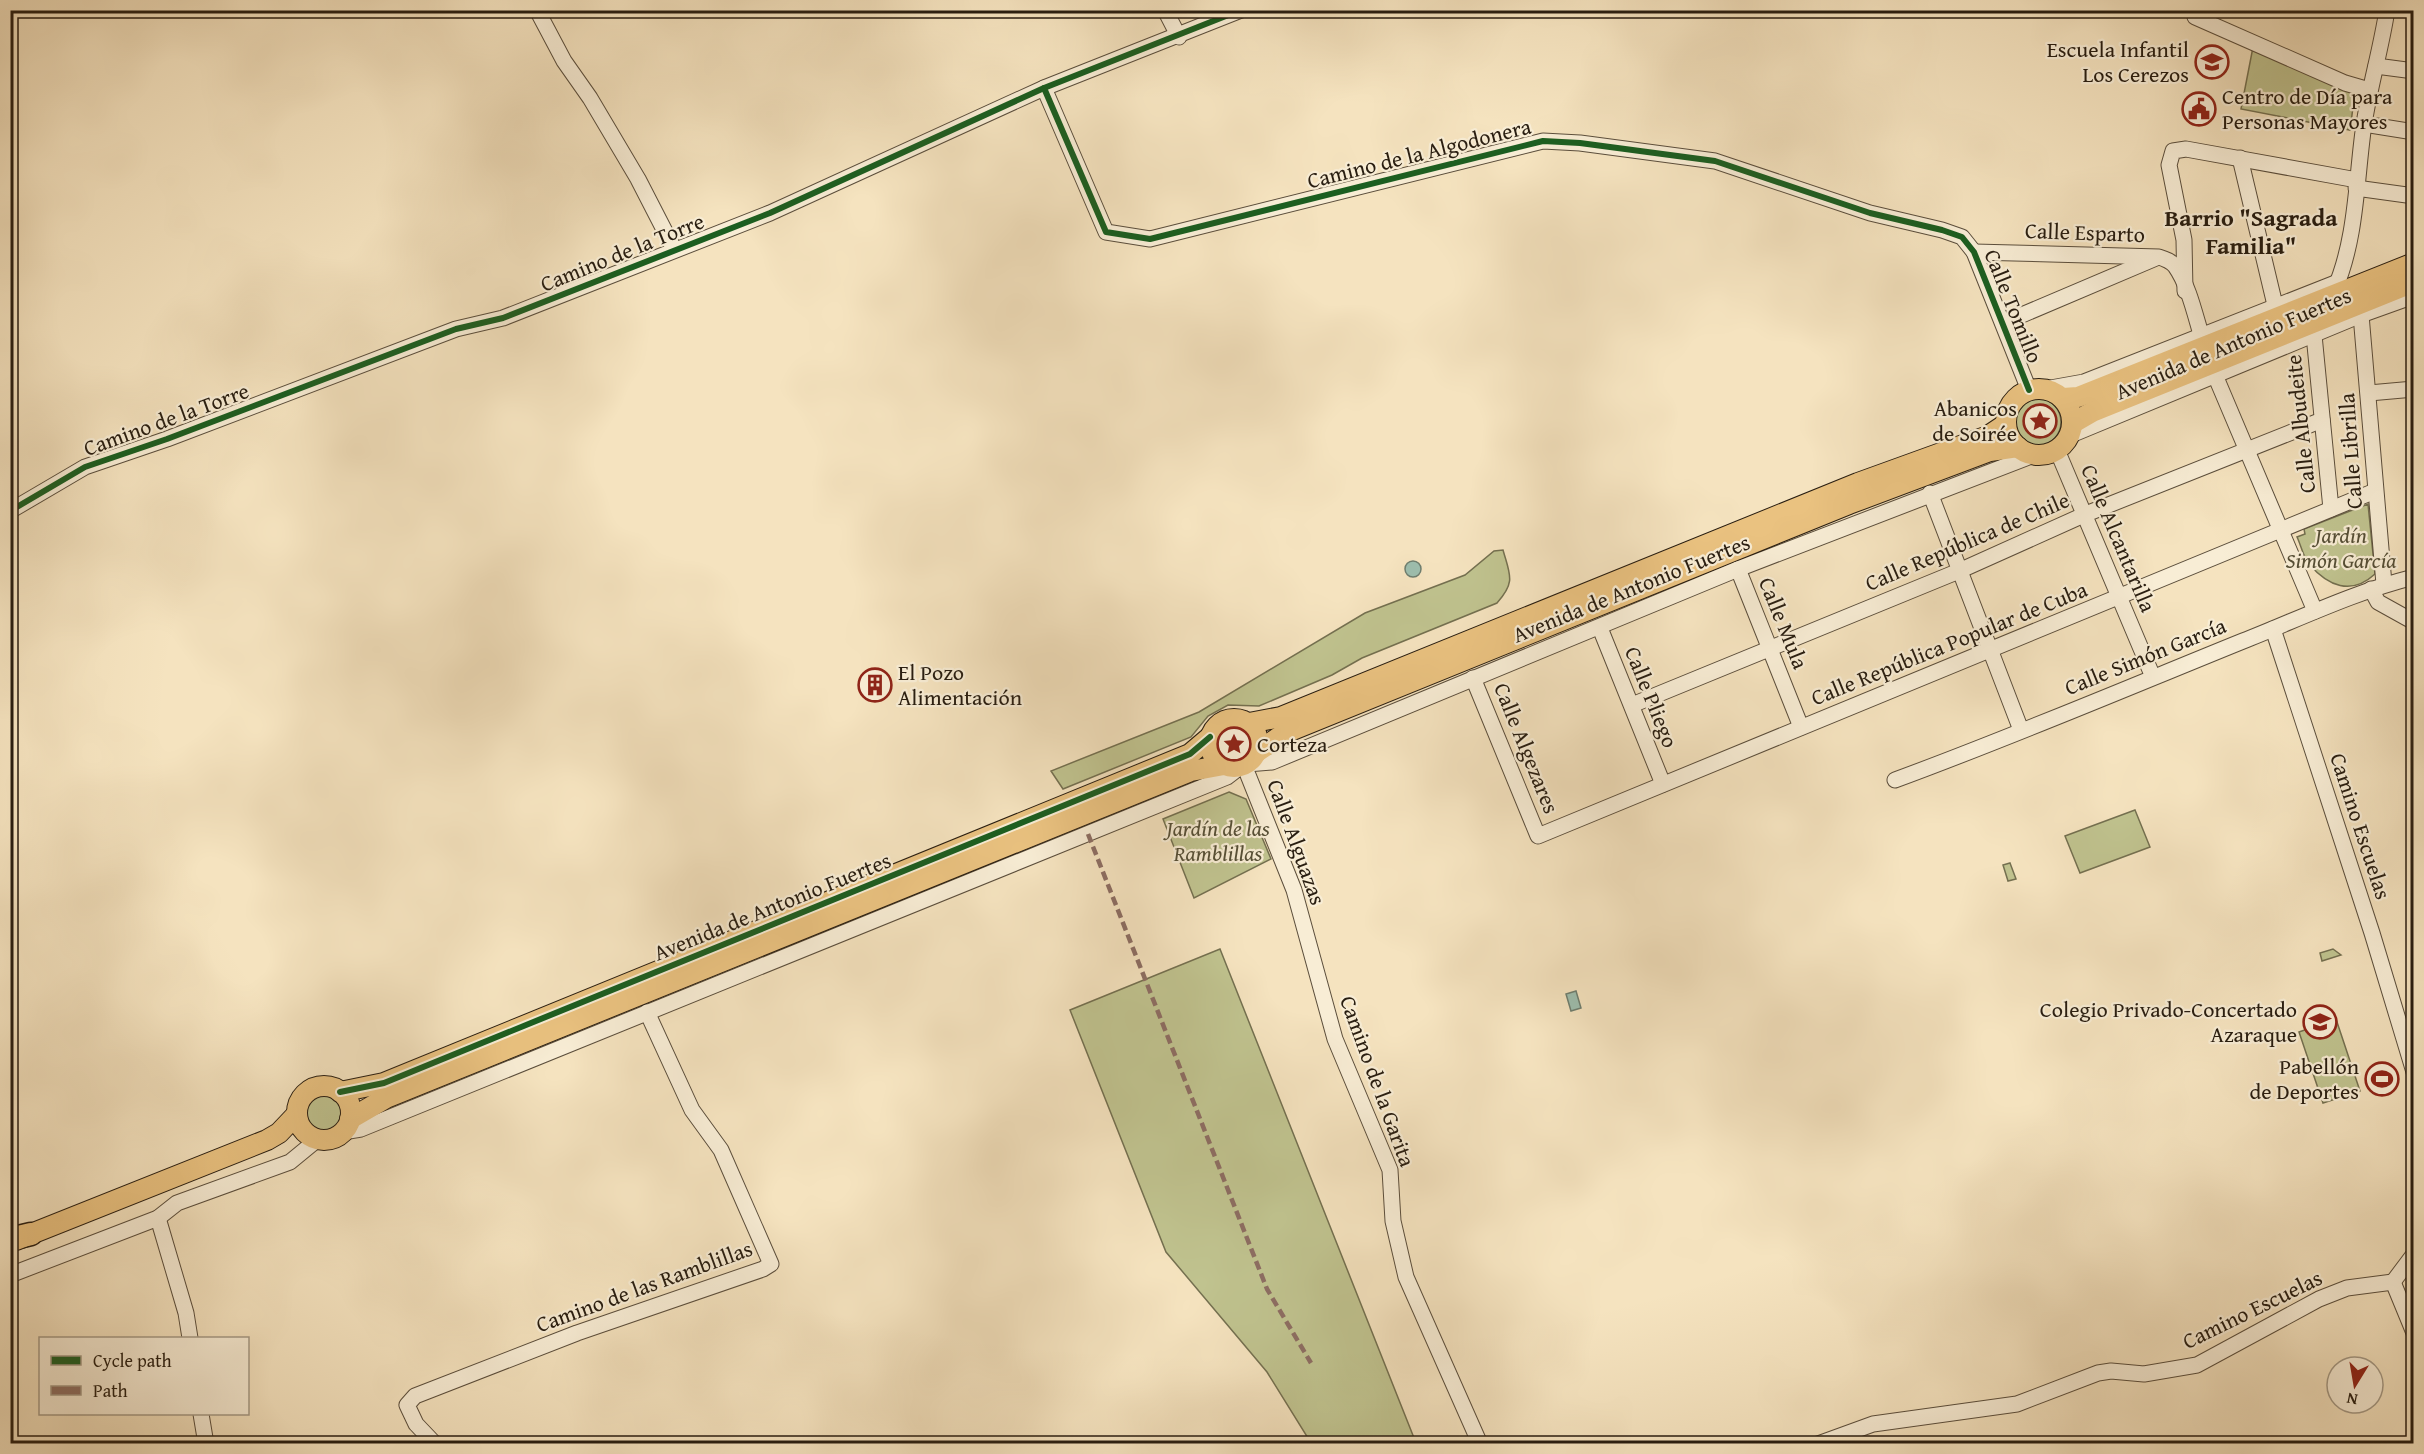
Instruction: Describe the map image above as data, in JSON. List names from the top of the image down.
{
  "streets": {
    "main road": ["Avenida de Antonio Fuertes"],
    "street": [
      "Camino de la Algodonera",
      "Calle Esparto",
      "Camino de la Torre",
      "Calle Tomillo",
      "Calle Albudeite",
      "Calle Librilla",
      "Calle Alcantarilla",
      "Calle República de Chile",
      "Calle Mula",
      "Calle República Popular de Cuba",
      "Calle Simón García",
      "Calle Pliego",
      "Calle Algezares",
      "Camino Escuelas",
      "Calle Alguazas",
      "Camino de la Garita",
      "Camino de las Ramblillas"
    ]
  },
  "crossings": [
    ["Camino de la Algodonera", "Camino de la Torre"],
    ["Camino de la Algodonera", "Calle Tomillo"],
    ["Calle Esparto", "Calle Tomillo"],
    ["Calle Tomillo", "Avenida de Antonio Fuertes"],
    ["Calle Tomillo", "Calle Alcantarilla"],
    ["Avenida de Antonio Fuertes", "Calle Albudeite"],
    ["Avenida de Antonio Fuertes", "Calle Librilla"],
    ["Avenida de Antonio Fuertes", "Calle Alcantarilla"],
    ["Avenida de Antonio Fuertes", "Calle Mula"],
    ["Avenida de Antonio Fuertes", "Calle Pliego"],
    ["Avenida de Antonio Fuertes", "Calle Algezares"],
    ["Avenida de Antonio Fuertes", "Calle Alguazas"],
    ["Avenida de Antonio Fuertes", "Camino de las Ramblillas"],
    ["Calle Albudeite", "Calle República de Chile"],
    ["Calle Albudeite", "Calle República Popular de Cuba"],
    ["Calle Librilla", "Calle República Popular de Cuba"],
    ["Calle Librilla", "Calle Simón García"],
    ["Calle Alcantarilla", "Calle República de Chile"],
    ["Calle Alcantarilla", "Calle República Popular de Cuba"],
    ["Calle Alcantarilla", "Calle Simón García"],
    ["Calle República de Chile", "Calle Mula"],
    ["Calle República de Chile", "Calle Pliego"],
    ["Calle Mula", "Calle República Popular de Cuba"],
    ["Calle República Popular de Cuba", "Calle Pliego"],
    ["Calle República Popular de Cuba", "Calle Algezares"],
    ["Calle Simón García", "Camino Escuelas"],
    ["Calle Alguazas", "Camino de la Garita"]
  ],
  "districts": ["Barrio \"Sagrada Familia\""],
  "parks": ["Jardín Simón García", "Jardín de las Ramblillas"],
  "places": {
    "school or university": ["Escuela Infantil Los Cerezos", "Colegio Privado-Concertado Azaraque"],
    "public building": ["Centro de Día para Personas Mayores"],
    "place": ["Abanicos de Soirée", "Corteza"],
    "building": ["El Pozo Alimentación"],
    "sports": ["Pabellón de Deportes"]
  },
  "legend": ["Cycle path", "Path"],
  "north": "bottom"
}
